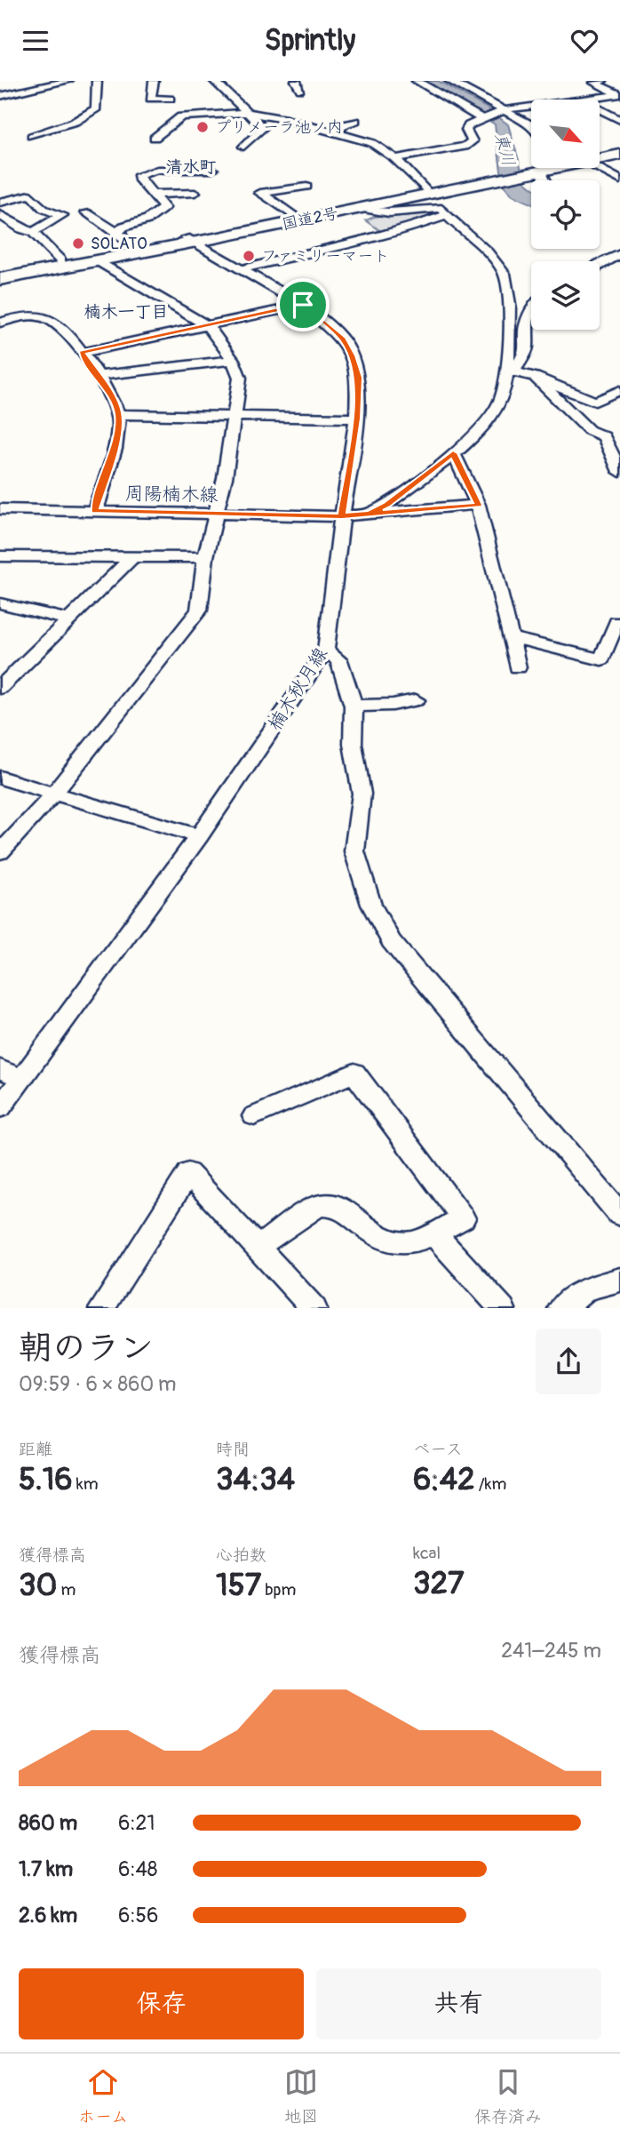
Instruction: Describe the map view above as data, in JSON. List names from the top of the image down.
{
  "streets": {
    "highway": ["国道2号"],
    "street": ["周陽楠木線", "楠木秋月線"]
  },
  "crossings": [
    ["国道2号", "楠木秋月線"],
    ["周陽楠木線", "楠木秋月線"]
  ],
  "districts": ["清水町", "楠木一丁目"],
  "water": ["東川"],
  "places": ["プリメーラ池ノ内", "SOLATO", "ファミリーマート"],
  "north": "bottom right",
  "page": {
    "header": "Sprintly",
    "heading": ["朝のラン", "09:59 · 6 × 860 m"],
    "stats": [
      ["距離", "5.16 km"],
      ["時間", "34:34"],
      ["ペース", "6:42 /km"],
      ["獲得標高", "30 m"],
      ["心拍数", "157 bpm"],
      ["kcal", "327"]
    ],
    "chart": ["獲得標高", "241–245 m"],
    "list": [
      {
        "name": "860 m",
        "note": "6:21"
      },
      {
        "name": "1.7 km",
        "note": "6:48"
      },
      {
        "name": "2.6 km",
        "note": "6:56"
      }
    ],
    "buttons": ["保存", "共有"],
    "tabs": ["ホーム", "地図", "保存済み"]
  }
}
